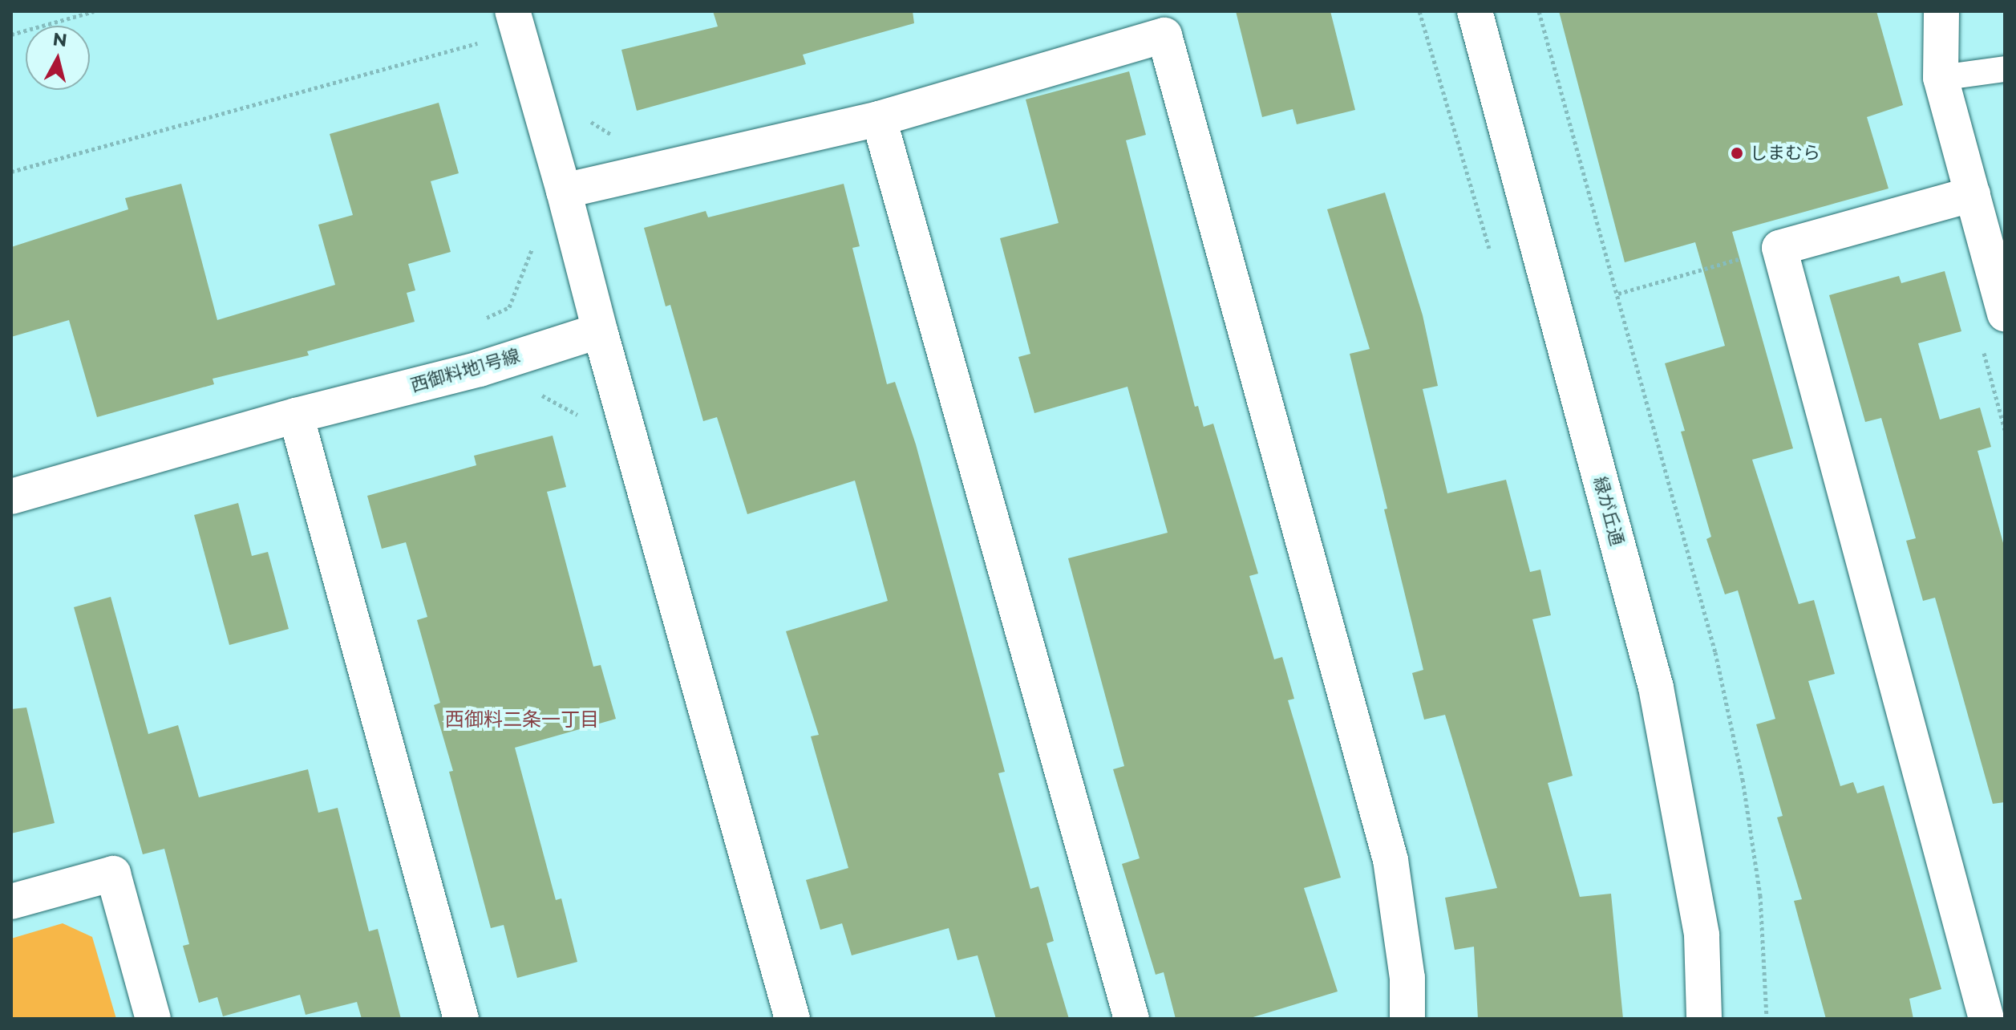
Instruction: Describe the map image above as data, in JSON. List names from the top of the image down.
{
  "streets": {
    "street": ["西御料地1号線", "緑が丘通"]
  },
  "districts": ["西御料二条一丁目"],
  "places": ["しまむら"],
  "north": "top"
}
